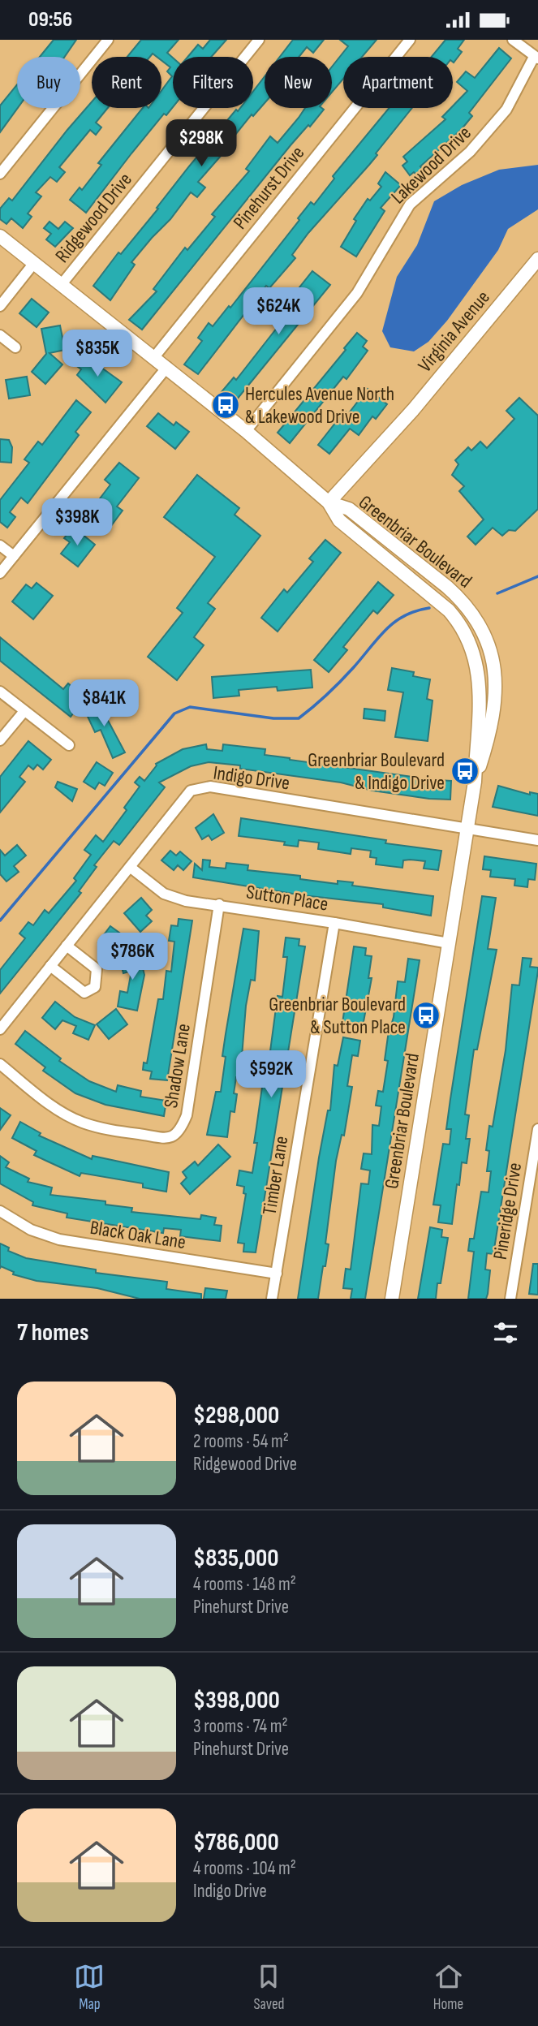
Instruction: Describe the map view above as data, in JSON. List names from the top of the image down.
{
  "streets": {
    "street": [
      "Lakewood Drive",
      "Pinehurst Drive",
      "Ridgewood Drive",
      "Virginia Avenue",
      "Greenbriar Boulevard",
      "Indigo Drive",
      "Sutton Place",
      "Shadow Lane",
      "Timber Lane",
      "Pineridge Drive",
      "Black Oak Lane"
    ]
  },
  "crossings": [
    ["Lakewood Drive", "Greenbriar Boulevard"],
    ["Pinehurst Drive", "Greenbriar Boulevard"],
    ["Ridgewood Drive", "Greenbriar Boulevard"],
    ["Virginia Avenue", "Greenbriar Boulevard"],
    ["Greenbriar Boulevard", "Indigo Drive"],
    ["Greenbriar Boulevard", "Sutton Place"],
    ["Indigo Drive", "Sutton Place"],
    ["Sutton Place", "Shadow Lane"],
    ["Sutton Place", "Timber Lane"],
    ["Timber Lane", "Black Oak Lane"]
  ],
  "places": {
    "bus stop": ["Hercules Avenue North & Lakewood Drive", "Greenbriar Boulevard & Indigo Drive", "Greenbriar Boulevard & Sutton Place"]
  },
  "page": {
    "status": "09:56",
    "chip": [
      "Buy",
      "Rent",
      "Filters",
      "New",
      "Apartment"
    ],
    "price": [
      "$298K",
      "$624K",
      "$835K",
      "$398K",
      "$841K",
      "$786K",
      "$592K"
    ],
    "heading": "7 homes",
    "list": [
      {
        "name": "$298,000",
        "note": "2 rooms · 54 m² · Ridgewood Drive"
      },
      {
        "name": "$835,000",
        "note": "4 rooms · 148 m² · Pinehurst Drive"
      },
      {
        "name": "$398,000",
        "note": "3 rooms · 74 m² · Pinehurst Drive"
      },
      {
        "name": "$786,000",
        "note": "4 rooms · 104 m² · Indigo Drive"
      }
    ],
    "tabs": ["Map", "Saved", "Home"]
  }
}
